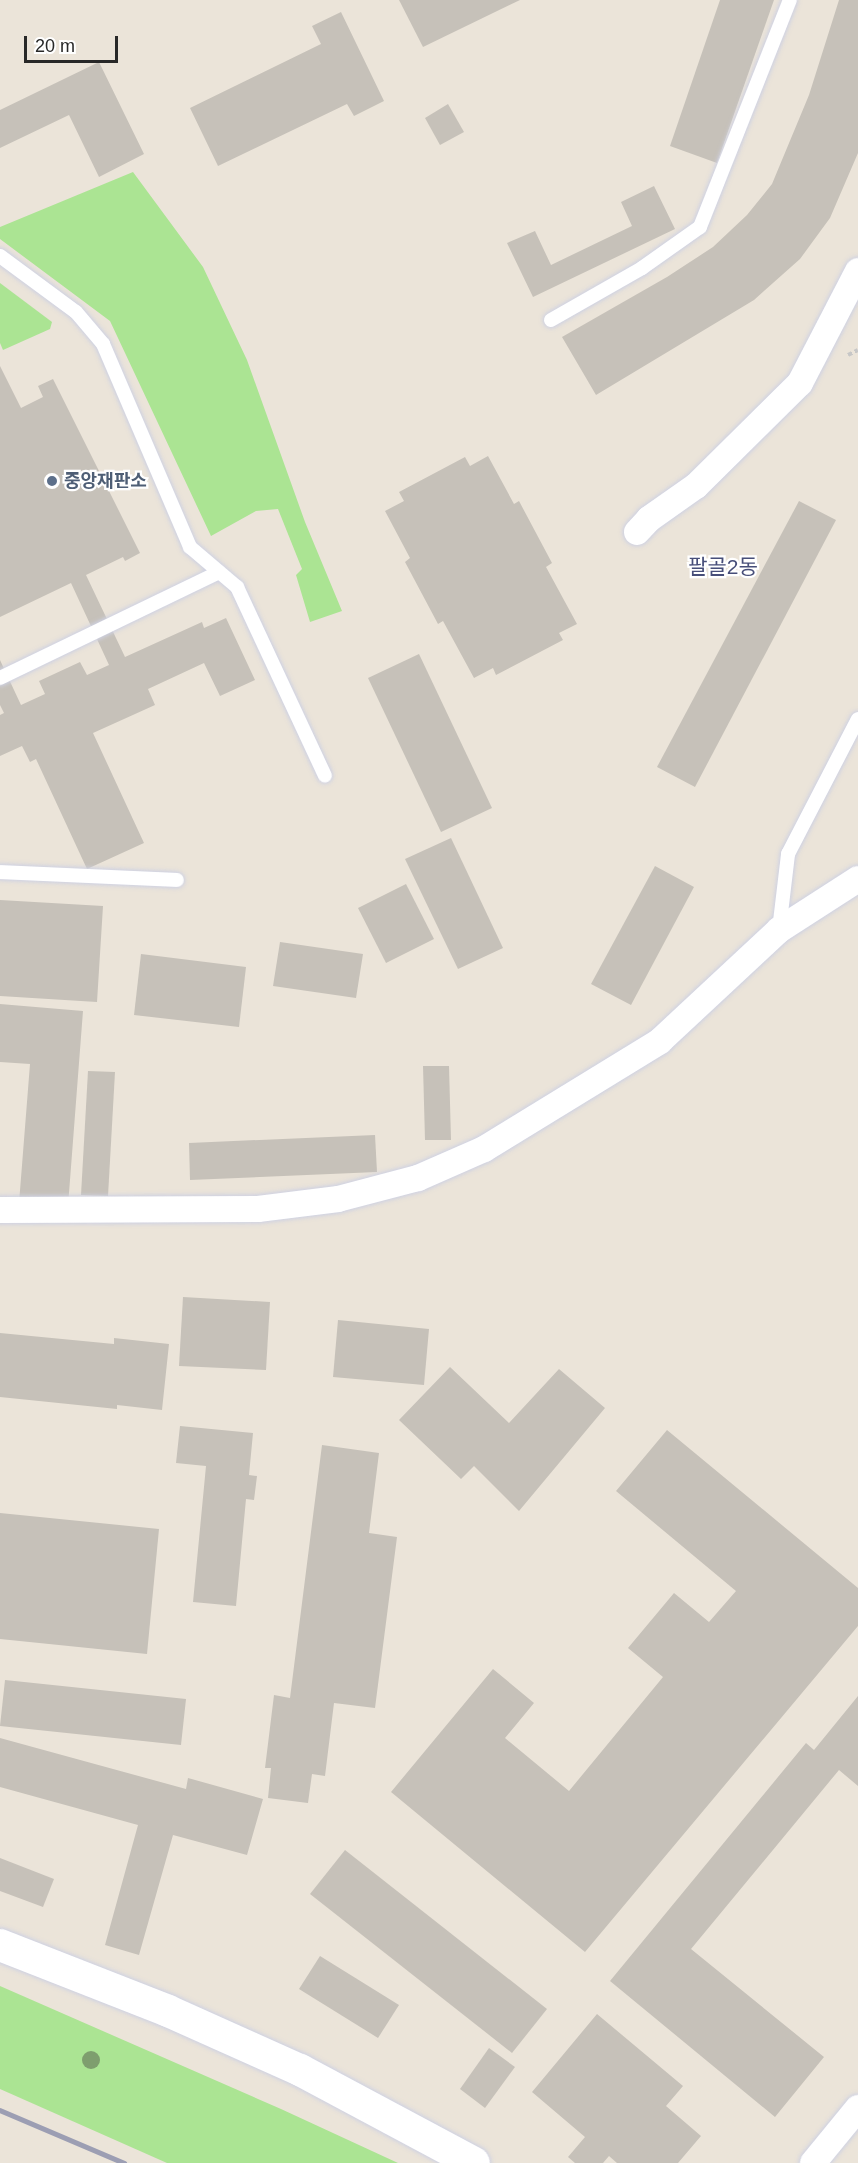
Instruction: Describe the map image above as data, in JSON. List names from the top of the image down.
{
  "districts": ["팔골2동"],
  "places": ["중앙재판소"],
  "scale_bar": "20 m"
}
